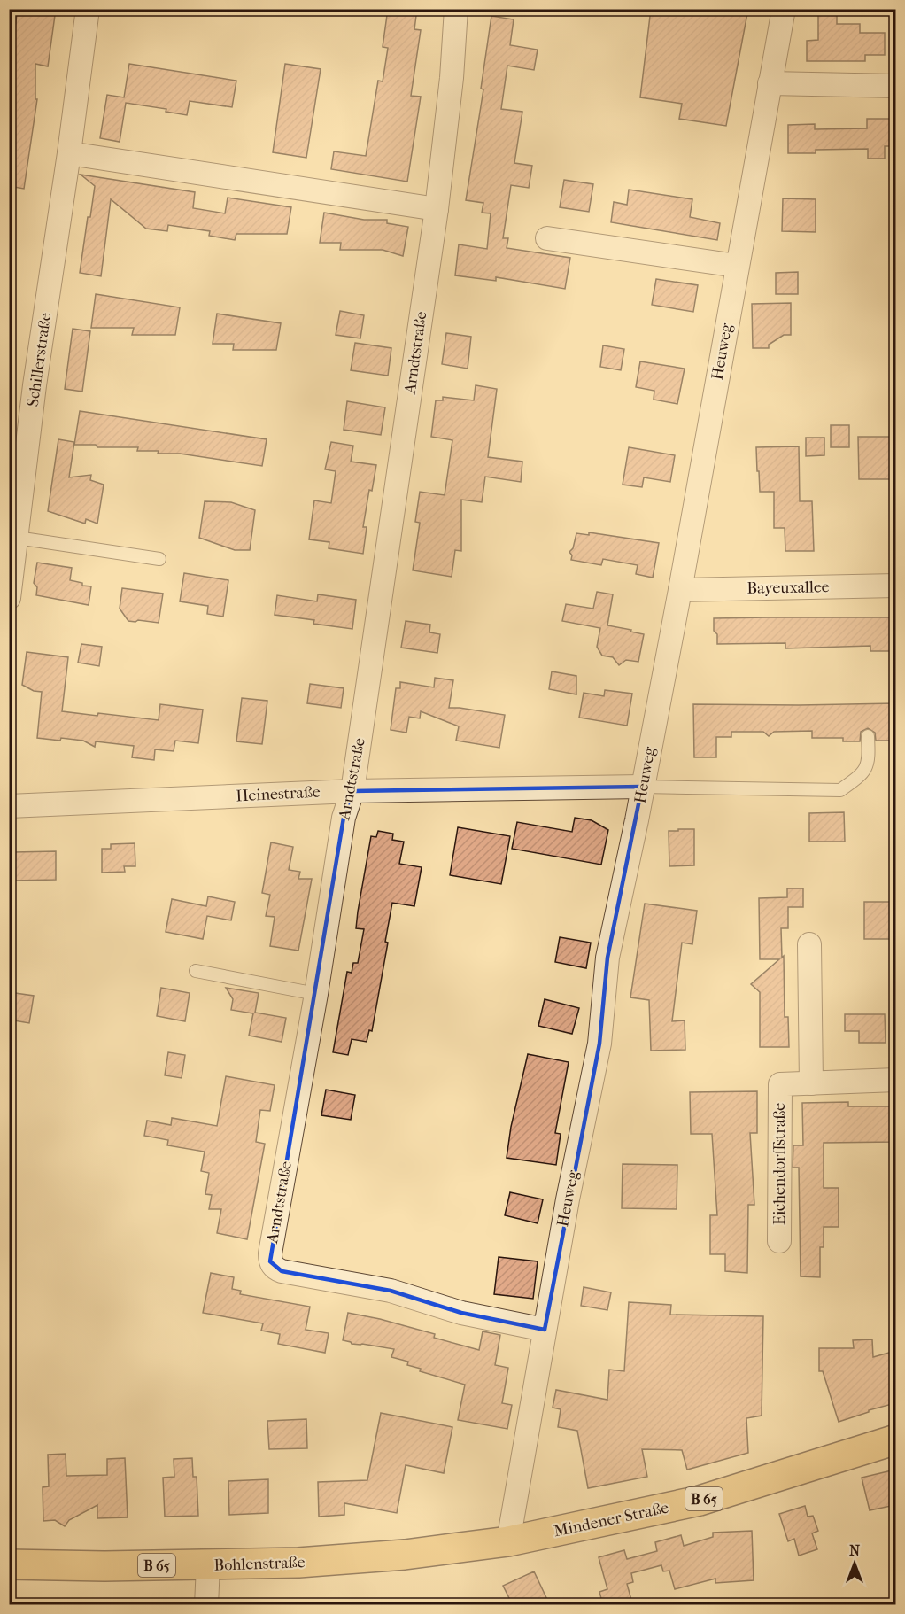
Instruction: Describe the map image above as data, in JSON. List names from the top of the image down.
{
  "streets": {
    "main road": ["B 65", "Mindener Straße", "Bohlenstraße"],
    "street": [
      "Heuweg",
      "Arndtstraße",
      "Schillerstraße",
      "Bayeuxallee",
      "Heinestraße",
      "Eichendorffstraße"
    ]
  },
  "crossings": [
    ["Heuweg", "Arndtstraße"],
    ["Heuweg", "Bayeuxallee"],
    ["Heuweg", "Heinestraße"],
    ["Heuweg", "Mindener Straße"],
    ["Heuweg", "Bohlenstraße"],
    ["Arndtstraße", "Heinestraße"],
    ["Mindener Straße", "Bohlenstraße"]
  ],
  "north": "top"
}
